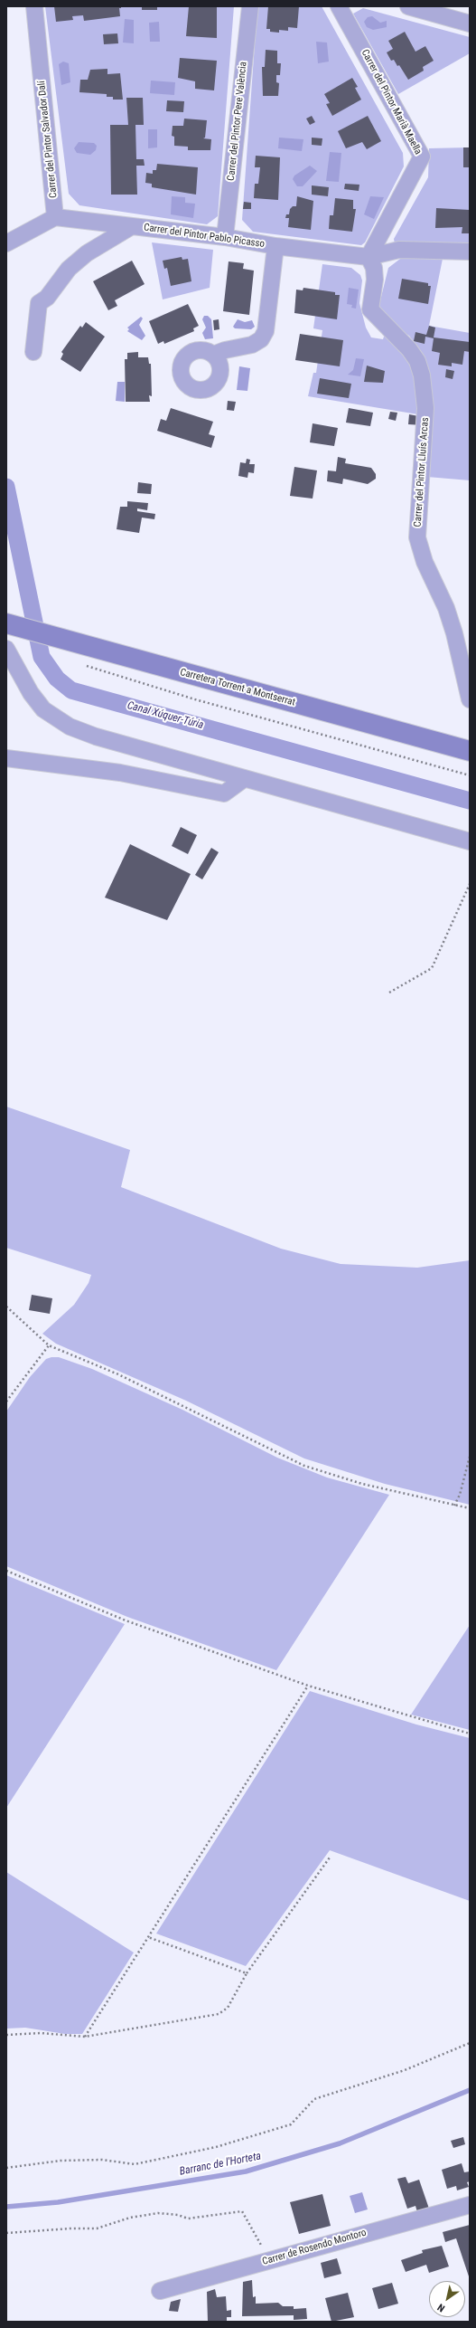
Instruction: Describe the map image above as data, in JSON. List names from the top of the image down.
{
  "streets": {
    "main road": ["Carretera Torrent a Montserrat"],
    "street": [
      "Carrer del Pintor Marià Maella",
      "Carrer del Pintor Pere València",
      "Carrer del Pintor Salvador Dalí",
      "Carrer del Pintor Pablo Picasso",
      "Carrer del Pintor Lluís Arcas",
      "Carrer de Rosendo Montoro"
    ]
  },
  "crossings": [
    ["Carrer del Pintor Marià Maella", "Carrer del Pintor Pablo Picasso"],
    ["Carrer del Pintor Marià Maella", "Carrer del Pintor Lluís Arcas"],
    ["Carrer del Pintor Pere València", "Carrer del Pintor Pablo Picasso"],
    ["Carrer del Pintor Salvador Dalí", "Carrer del Pintor Pablo Picasso"],
    ["Carrer del Pintor Pablo Picasso", "Carrer del Pintor Lluís Arcas"]
  ],
  "water": ["Canal Xúquer-Túria", "Barranc de l'Horteta"],
  "north": "bottom left"
}
